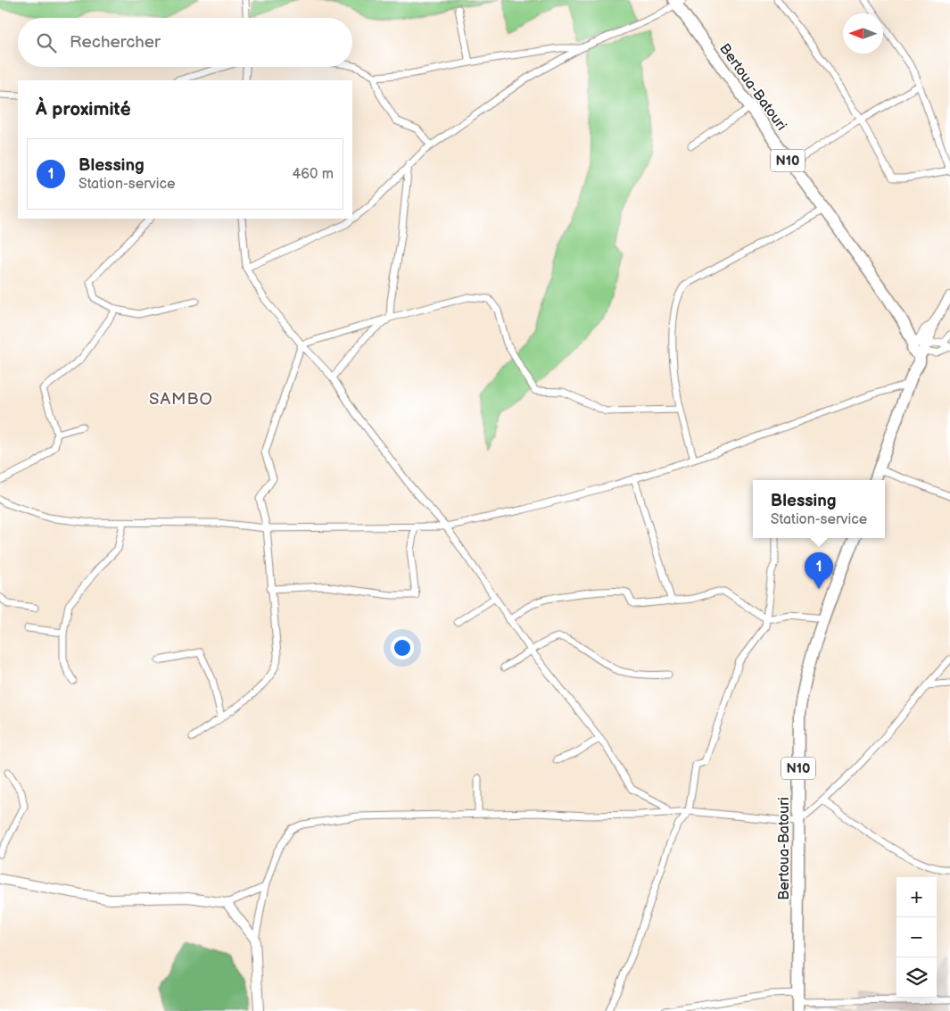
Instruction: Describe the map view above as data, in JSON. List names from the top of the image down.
{
  "streets": {
    "highway": ["Bertoua-Batouri", "N10"]
  },
  "districts": ["SAMBO"],
  "north": "left",
  "page": {
    "search": "Rechercher",
    "heading": "À proximité",
    "list": [
      {
        "mark": "1",
        "name": "Blessing",
        "note": "Station-service",
        "value": "460 m"
      }
    ],
    "popup": ["Blessing", "Station-service"],
    "pins": "1",
    "map_buttons": ["+", "−"]
  }
}
